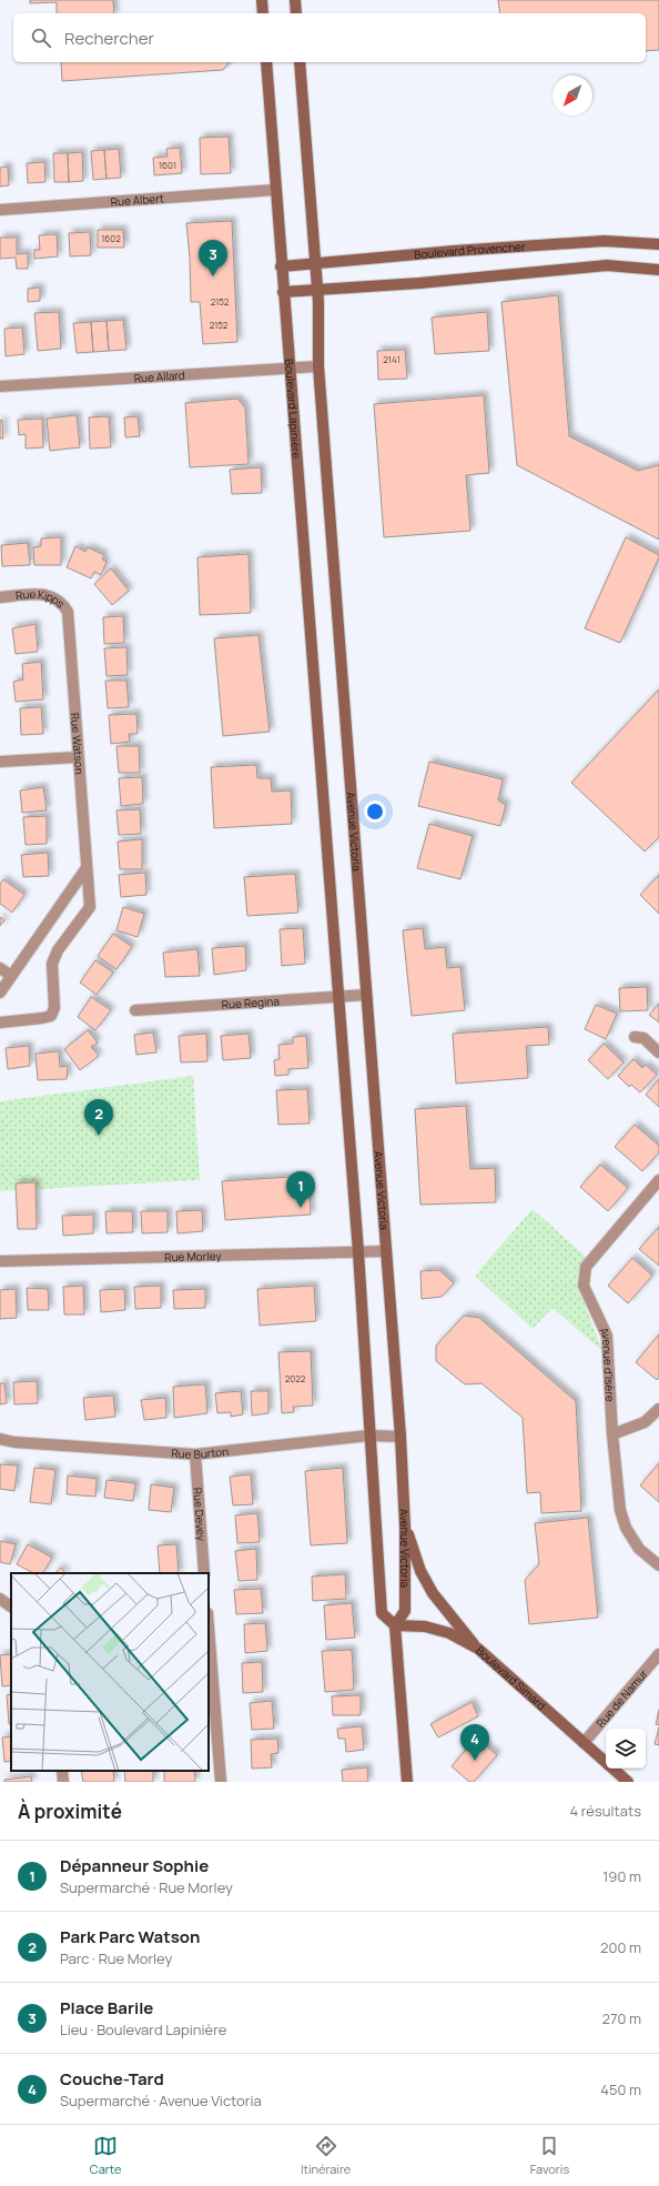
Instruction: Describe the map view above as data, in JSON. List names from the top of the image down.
{
  "streets": {
    "main road": [
      "Boulevard Provencher",
      "Boulevard Lapinière",
      "Avenue Victoria",
      "Boulevard Simard"
    ],
    "street": [
      "Rue Albert",
      "Rue Allard",
      "Rue Kipps",
      "Rue Watson",
      "Rue Regina",
      "Rue Morley",
      "Avenue d'Isère",
      "Rue Burton",
      "Rue Devey",
      "Rue de Namur"
    ]
  },
  "crossings": [
    ["Rue Albert", "Boulevard Lapinière"],
    ["Boulevard Provencher", "Boulevard Lapinière"],
    ["Rue Allard", "Boulevard Lapinière"],
    ["Rue Allard", "Avenue Victoria"],
    ["Boulevard Lapinière", "Rue Regina"],
    ["Rue Kipps", "Rue Watson"],
    ["Avenue Victoria", "Rue Regina"],
    ["Avenue Victoria", "Rue Morley"],
    ["Avenue Victoria", "Rue Burton"],
    ["Avenue Victoria", "Boulevard Simard"],
    ["Rue Burton", "Rue Devey"],
    ["Boulevard Simard", "Rue de Namur"]
  ],
  "house_numbers": [
    "1601",
    "1602",
    "2152",
    "2152",
    "2141",
    "2022"
  ],
  "north": "bottom left",
  "page": {
    "search": "Rechercher",
    "pins": [
      "3",
      "2",
      "1",
      "4"
    ],
    "heading": ["À proximité", "4 résultats"],
    "list": [
      {
        "mark": "1",
        "name": "Dépanneur Sophie",
        "note": "Supermarché · Rue Morley",
        "value": "190 m"
      },
      {
        "mark": "2",
        "name": "Park Parc Watson",
        "note": "Parc · Rue Morley",
        "value": "200 m"
      },
      {
        "mark": "3",
        "name": "Place Barile",
        "note": "Lieu · Boulevard Lapinière",
        "value": "270 m"
      },
      {
        "mark": "4",
        "name": "Couche-Tard",
        "note": "Supermarché · Avenue Victoria",
        "value": "450 m"
      }
    ],
    "nav": ["Carte", "Itinéraire", "Favoris"]
  }
}
